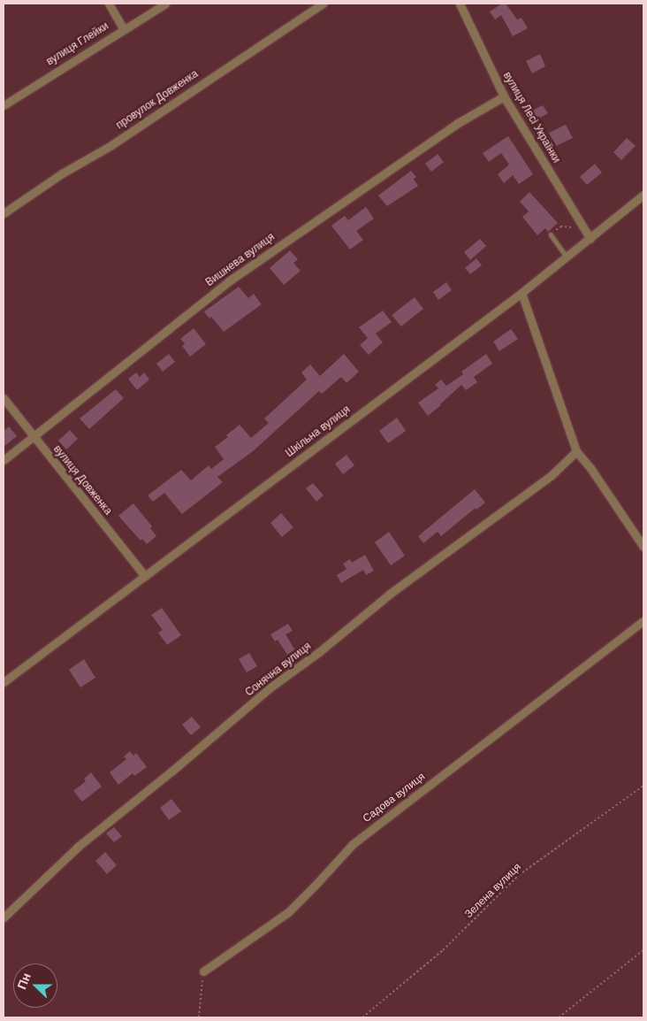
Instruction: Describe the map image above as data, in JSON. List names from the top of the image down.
{
  "streets": {
    "street": [
      "вулиця Глейки",
      "провулок Довженка",
      "вулиця Лесі Українки",
      "Вишнева вулиця",
      "Шкільна вулиця",
      "вулиця Довженка",
      "Сонячна вулиця",
      "Садова вулиця"
    ],
    "path": ["Зелена вулиця"]
  },
  "crossings": [
    ["вулиця Лесі Українки", "Вишнева вулиця"],
    ["вулиця Лесі Українки", "Шкільна вулиця"],
    ["Вишнева вулиця", "вулиця Довженка"],
    ["Шкільна вулиця", "вулиця Довженка"]
  ],
  "north": "left"
}
